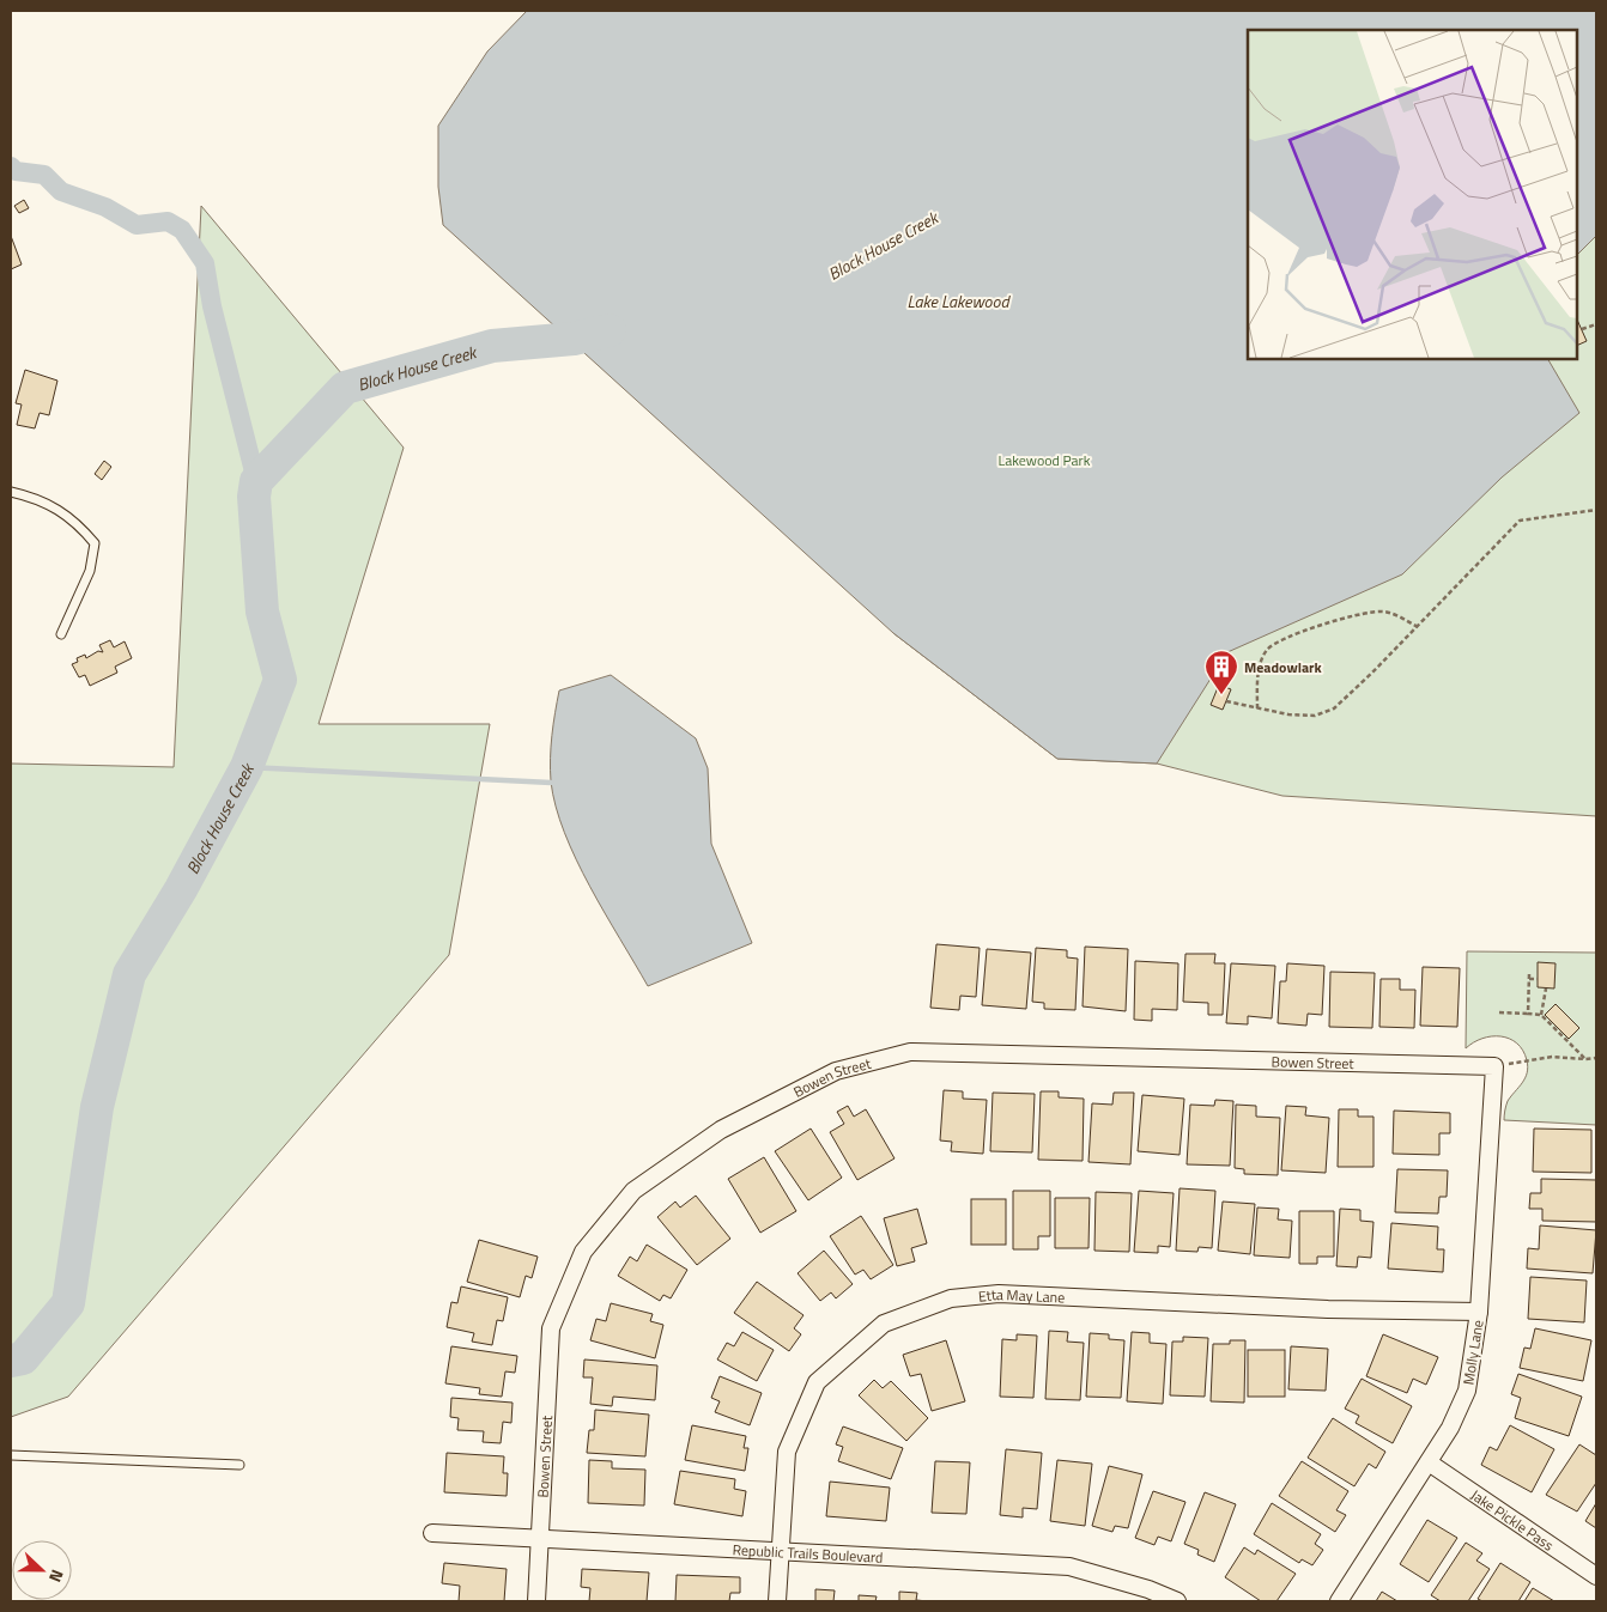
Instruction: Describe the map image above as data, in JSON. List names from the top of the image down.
{
  "streets": {
    "street": [
      "Bowen Street",
      "Etta May Lane",
      "Molly Lane",
      "Jake Pickle Pass",
      "Republic Trails Boulevard"
    ]
  },
  "crossings": [
    ["Bowen Street", "Molly Lane"],
    ["Bowen Street", "Republic Trails Boulevard"],
    ["Etta May Lane", "Molly Lane"],
    ["Etta May Lane", "Republic Trails Boulevard"],
    ["Molly Lane", "Jake Pickle Pass"]
  ],
  "water": ["Block House Creek", "Lake Lakewood"],
  "parks": ["Lakewood Park"],
  "places": {
    "building": ["Meadowlark"]
  },
  "north": "right"
}
